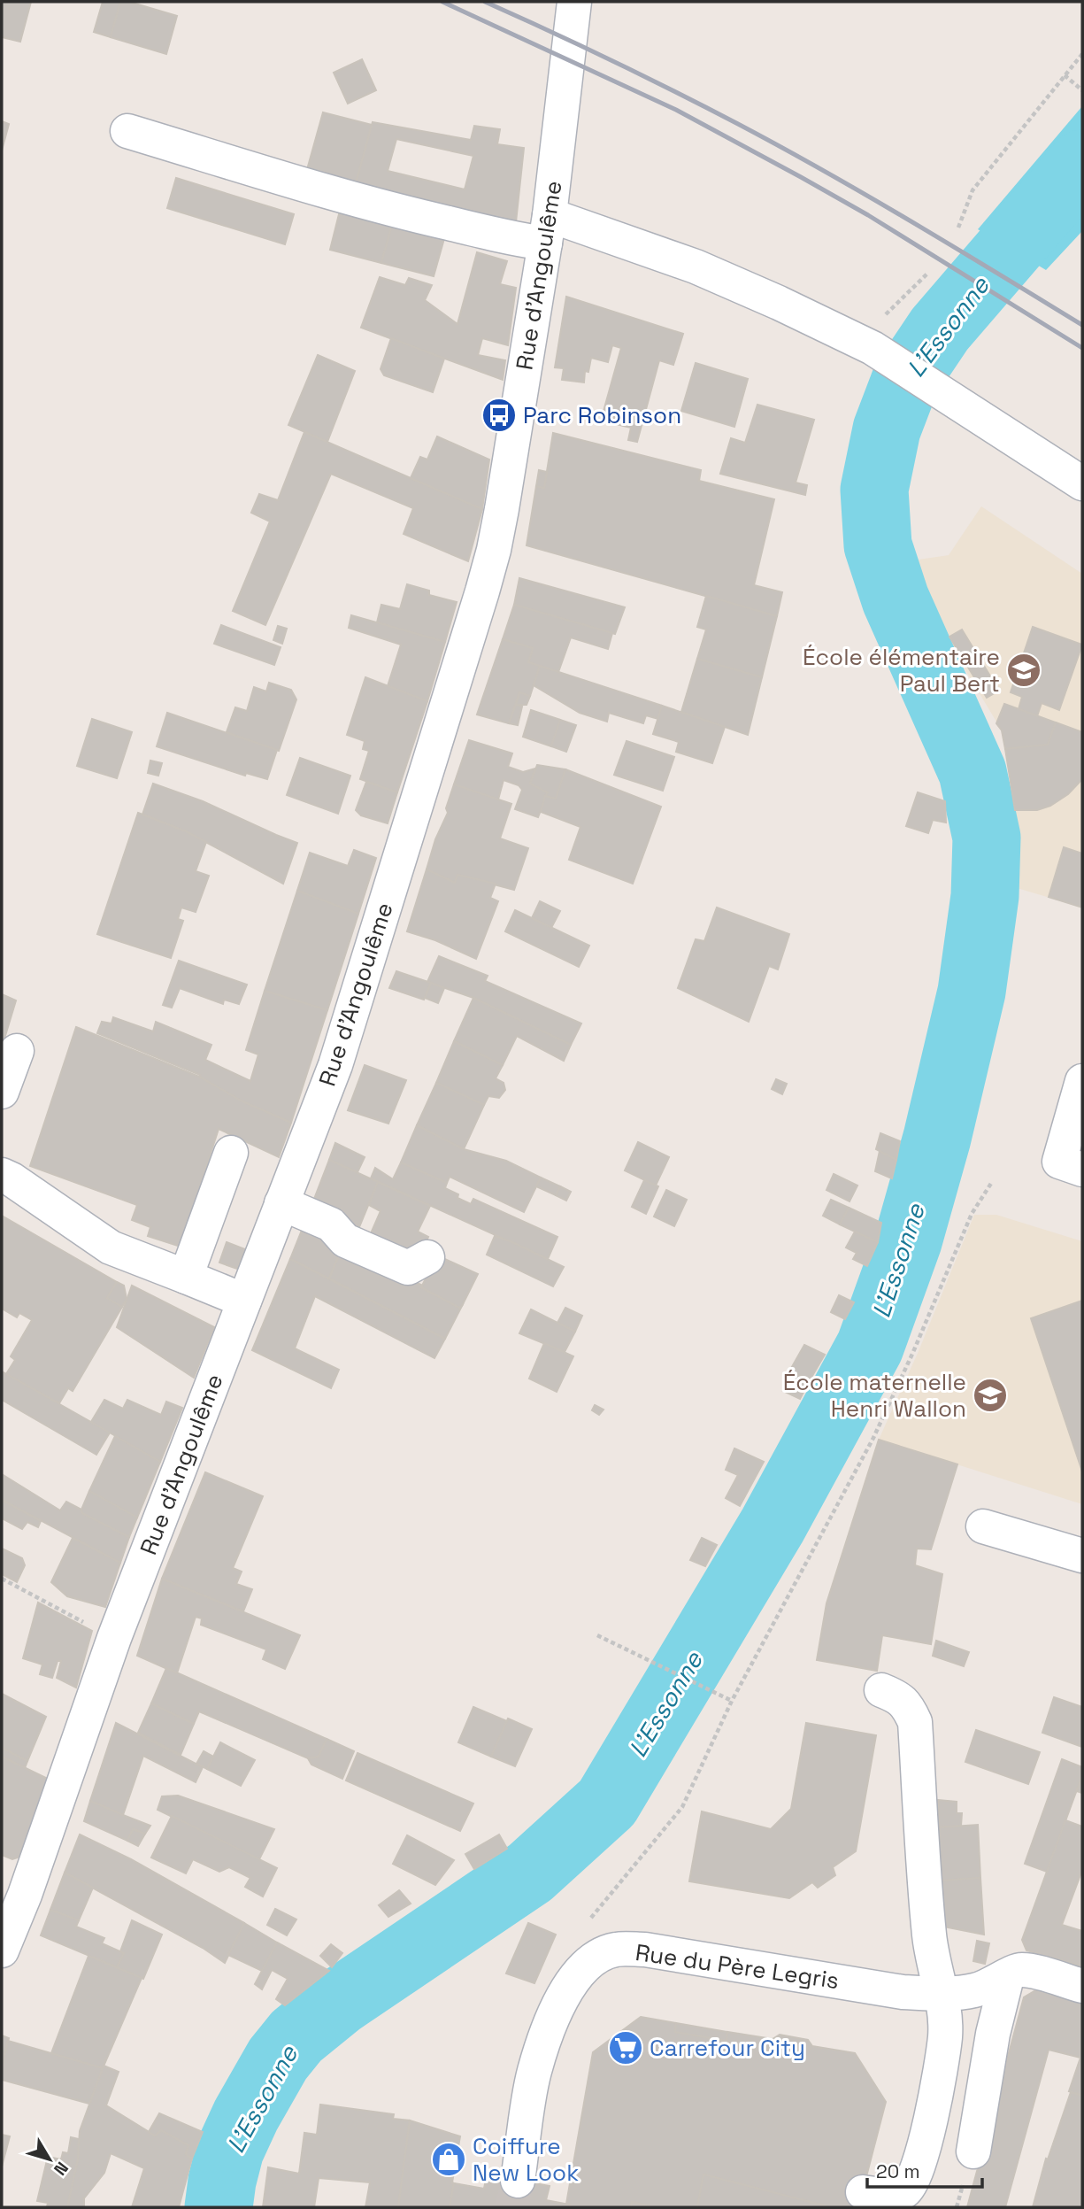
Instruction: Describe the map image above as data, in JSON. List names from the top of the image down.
{
  "streets": {
    "street": ["Rue d'Angoulême", "Rue du Père Legris"]
  },
  "water": ["L'Essonne"],
  "places": {
    "bus stop": ["Parc Robinson"],
    "school or university": ["École élémentaire Paul Bert", "École maternelle Henri Wallon"],
    "supermarket": ["Carrefour City"],
    "shop": ["Coiffure New Look"]
  },
  "scale_bar": "20 m",
  "north": "bottom right"
}
